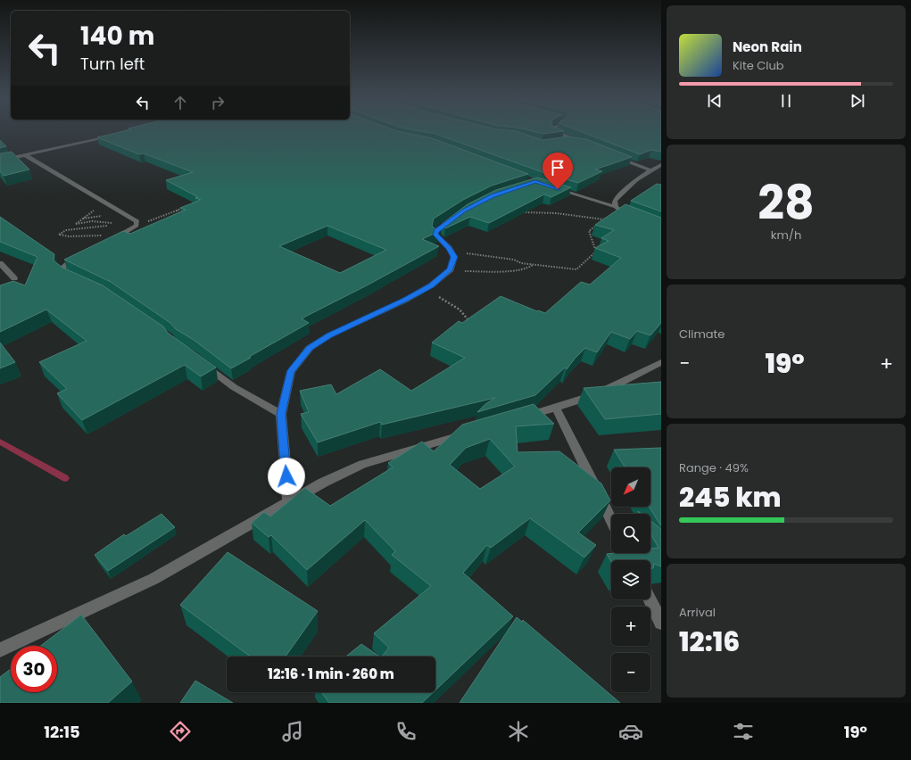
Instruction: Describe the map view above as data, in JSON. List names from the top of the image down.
{
  "north": "bottom left",
  "page": {
    "turn": ["140 m", "Turn left"],
    "song": ["Neon Rain", "Kite Club"],
    "tile": [
      ["28", "km/h"],
      "Climate",
      ["Range · 49%", "245 km"],
      ["Arrival", "12:16"]
    ],
    "heat": ["−", "19°", "+"],
    "map_buttons": ["+", "−"],
    "limit": "30",
    "trip": "12:16 · 1 min · 260 m",
    "tabs": ["12:15", "19°"]
  }
}
